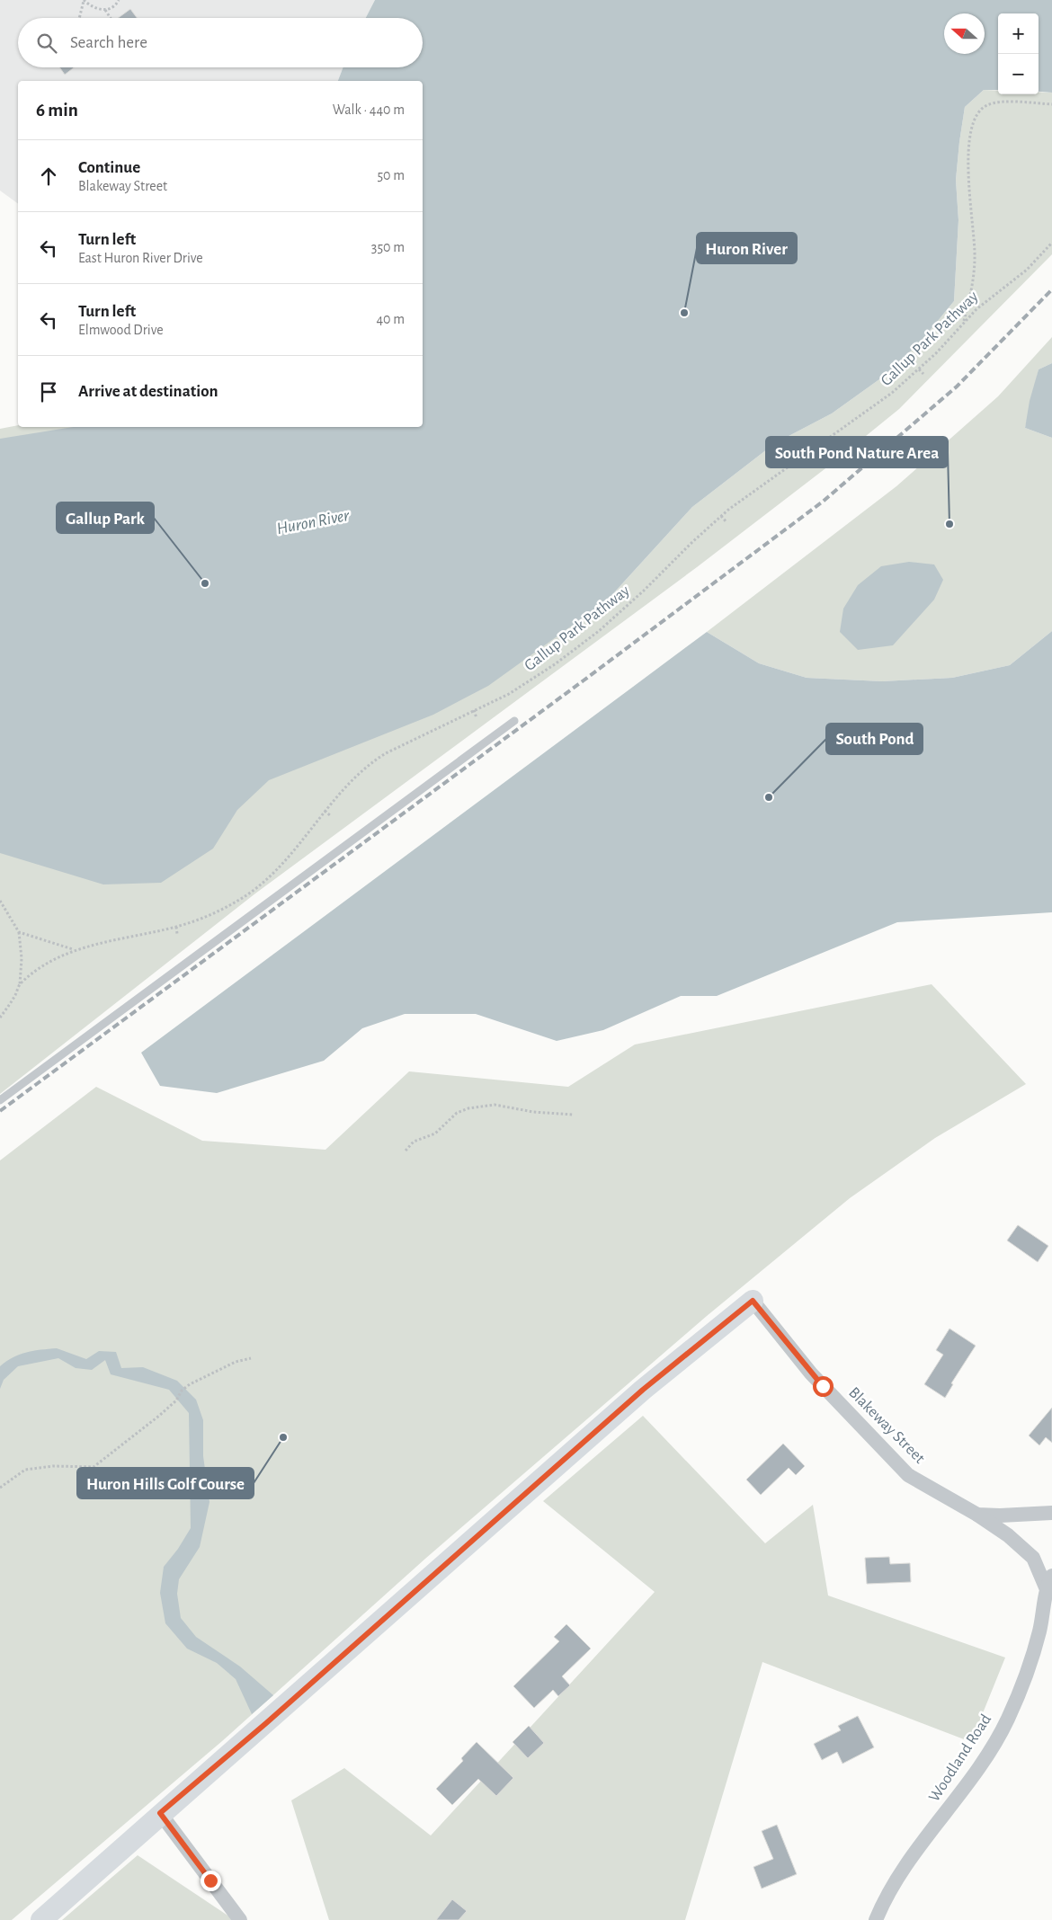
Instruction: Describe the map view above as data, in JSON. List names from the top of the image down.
{
  "streets": {
    "street": ["Blakeway Street", "Woodland Road"],
    "path": ["Gallup Park Pathway"]
  },
  "crossings": [
    ["Blakeway Street", "Woodland Road"]
  ],
  "water": ["Huron River"],
  "places": [
    "Huron River",
    "South Pond Nature Area",
    "Gallup Park",
    "South Pond",
    "Huron Hills Golf Course"
  ],
  "north": "left",
  "page": {
    "map_buttons": ["+", "−"],
    "search": "Search here",
    "heading": ["6 min", "Walk · 440 m"],
    "list": [
      ["Continue", "Blakeway Street", "50 m"],
      ["Turn left", "East Huron River Drive", "350 m"],
      ["Turn left", "Elmwood Drive", "40 m"],
      "Arrive at destination"
    ]
  }
}
